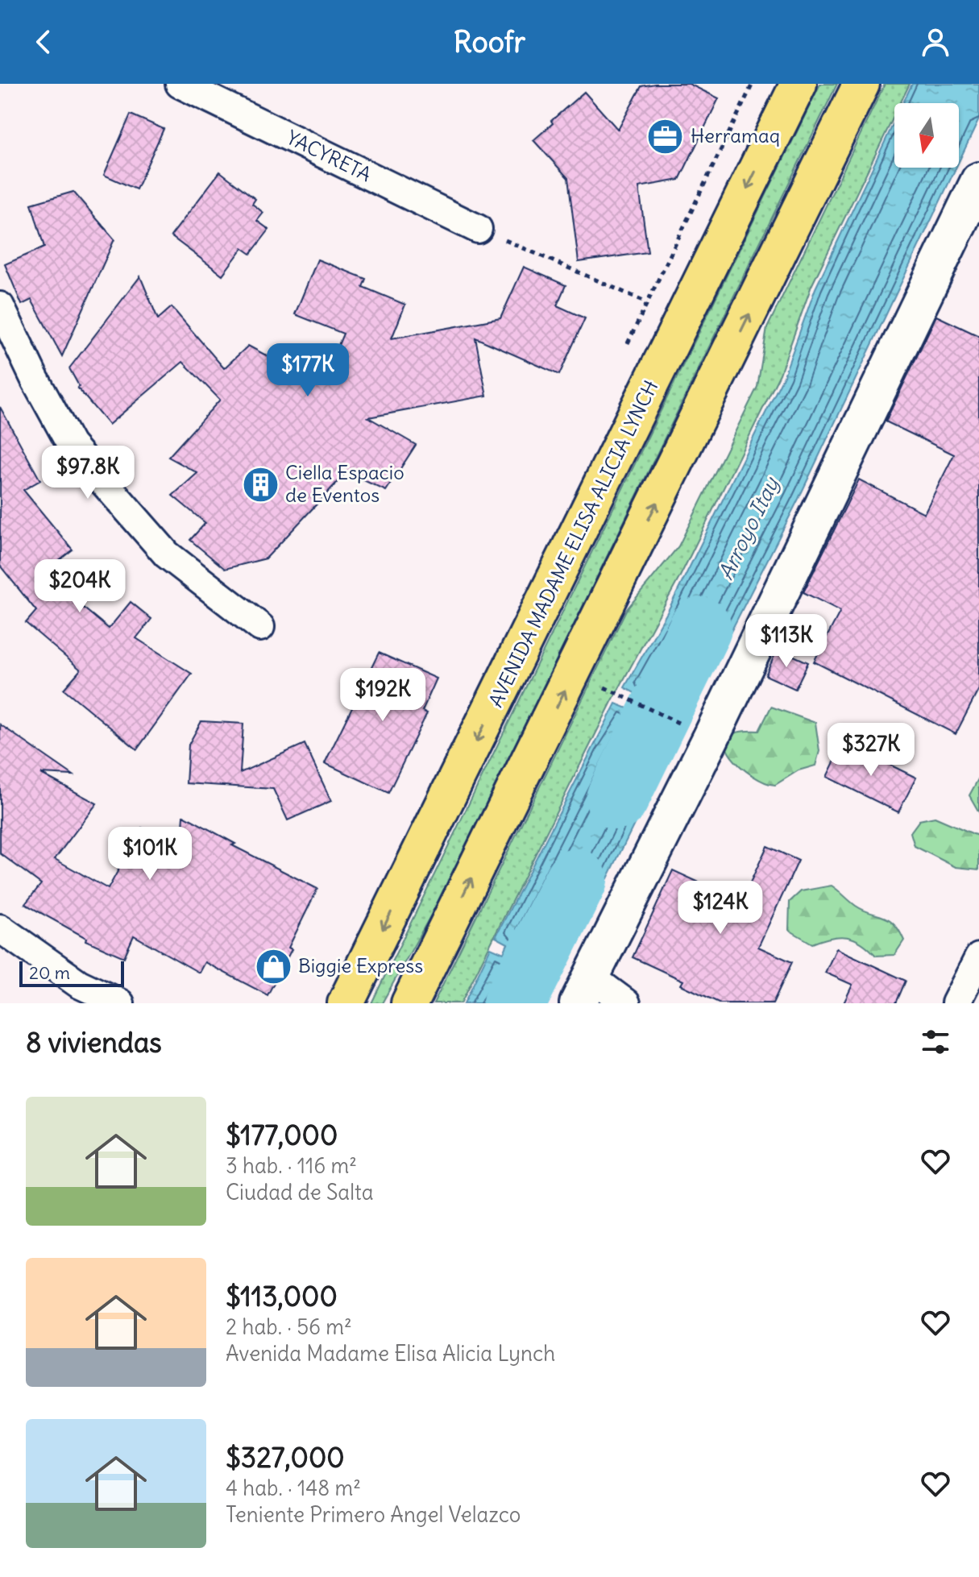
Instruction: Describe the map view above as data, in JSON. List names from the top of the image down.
{
  "streets": {
    "highway": ["AVENIDA MADAME ELISA ALICIA LYNCH"],
    "street": ["YACYRETA"]
  },
  "water": ["Arroyo Itay"],
  "places": {
    "office": ["Herramaq"],
    "building": ["Ciella Espacio de Eventos"],
    "shop": ["Biggie Express"]
  },
  "scale_bar": "20 m",
  "north": "bottom",
  "page": {
    "header": "Roofr",
    "price": [
      "$177K",
      "$97.8K",
      "$204K",
      "$113K",
      "$192K",
      "$327K",
      "$101K",
      "$124K"
    ],
    "scale": "20 m",
    "heading": "8 viviendas",
    "list": [
      {
        "name": "$177,000",
        "note": "3 hab. · 116 m² · Ciudad de Salta"
      },
      {
        "name": "$113,000",
        "note": "2 hab. · 56 m² · Avenida Madame Elisa Alicia Lynch"
      },
      {
        "name": "$327,000",
        "note": "4 hab. · 148 m² · Teniente Primero Angel Velazco"
      }
    ]
  }
}
